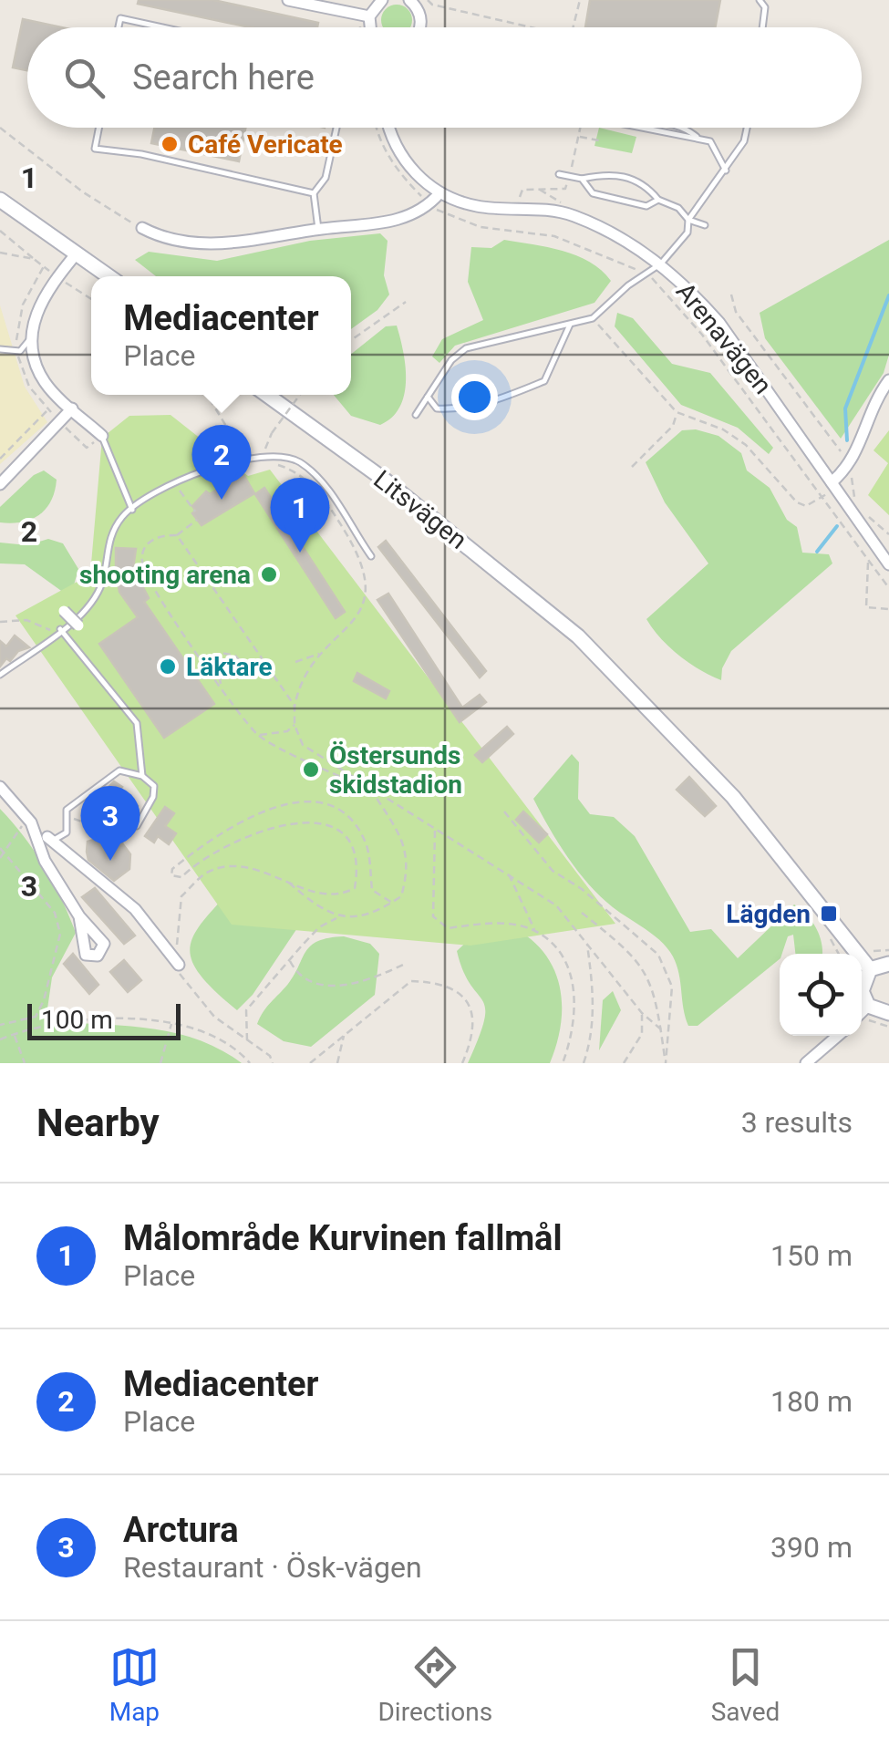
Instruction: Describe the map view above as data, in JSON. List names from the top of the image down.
{
  "streets": {
    "main road": ["Litsvägen"],
    "street": ["Arenavägen"]
  },
  "places": {
    "other": [
      "Café Vericate",
      "shooting arena",
      "Läktare",
      "Östersunds skidstadion"
    ],
    "transit": ["Lägden"]
  },
  "scale_bar": "100 m",
  "page": {
    "search": "Search here",
    "popup": ["Mediacenter", "Place"],
    "pins": ["2", "1", "3"],
    "scale": "100 m",
    "heading": ["Nearby", "3 results"],
    "list": [
      {
        "mark": "1",
        "name": "Målområde Kurvinen fallmål",
        "note": "Place",
        "value": "150 m"
      },
      {
        "mark": "2",
        "name": "Mediacenter",
        "note": "Place",
        "value": "180 m"
      },
      {
        "mark": "3",
        "name": "Arctura",
        "note": "Restaurant · Ösk-vägen",
        "value": "390 m"
      }
    ],
    "nav": ["Map", "Directions", "Saved"]
  },
  "grid": {
    "rows": ["1", "2", "3"]
  }
}
